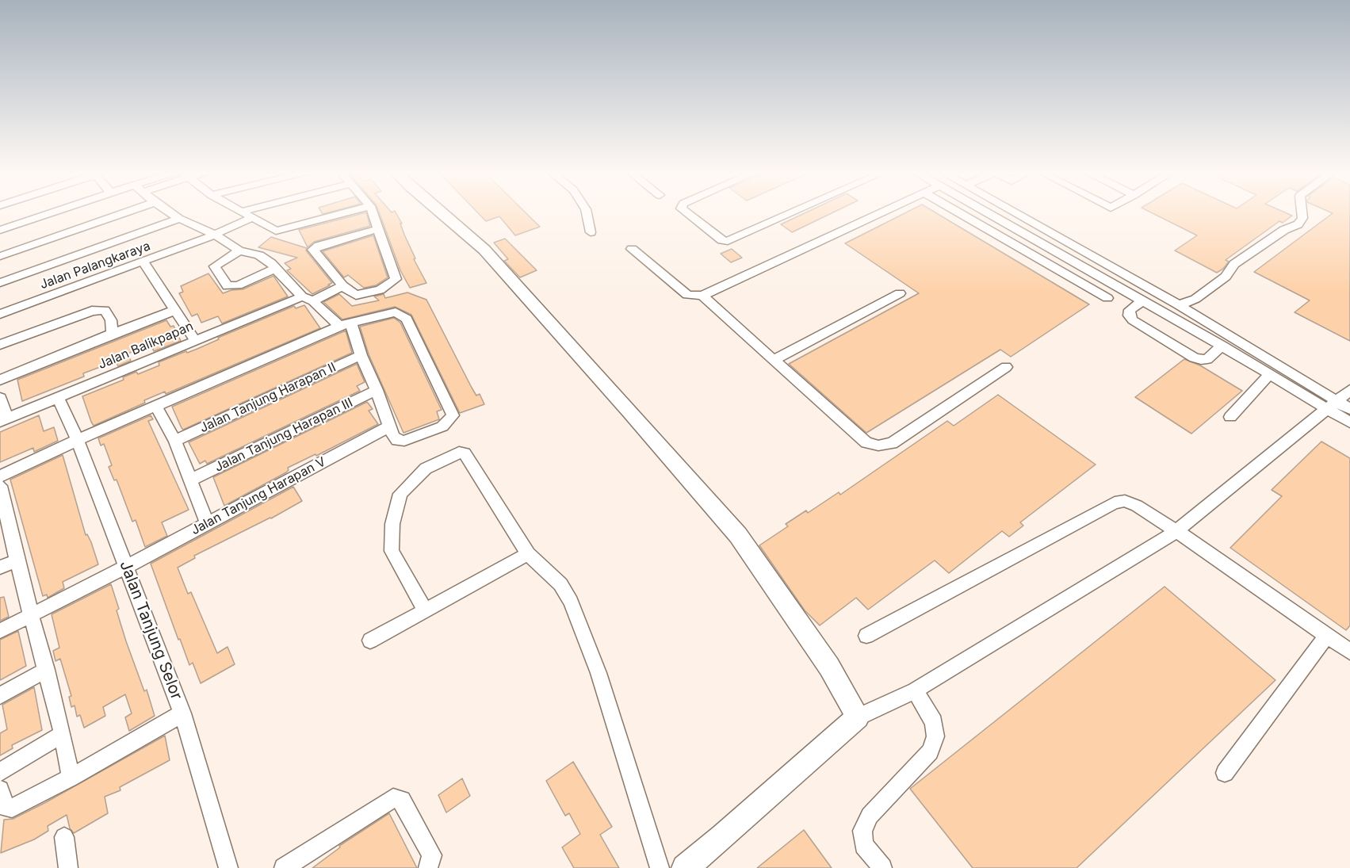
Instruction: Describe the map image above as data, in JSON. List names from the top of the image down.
{
  "streets": {
    "street": [
      "Jalan Palangkaraya",
      "Jalan Balikpapan",
      "Jalan Tanjung Harapan II",
      "Jalan Tanjung Harapan III",
      "Jalan Tanjung Harapan V",
      "Jalan Tanjung Selor"
    ]
  },
  "crossings": [
    ["Jalan Balikpapan", "Jalan Tanjung Selor"],
    ["Jalan Tanjung Harapan V", "Jalan Tanjung Selor"]
  ]
}
